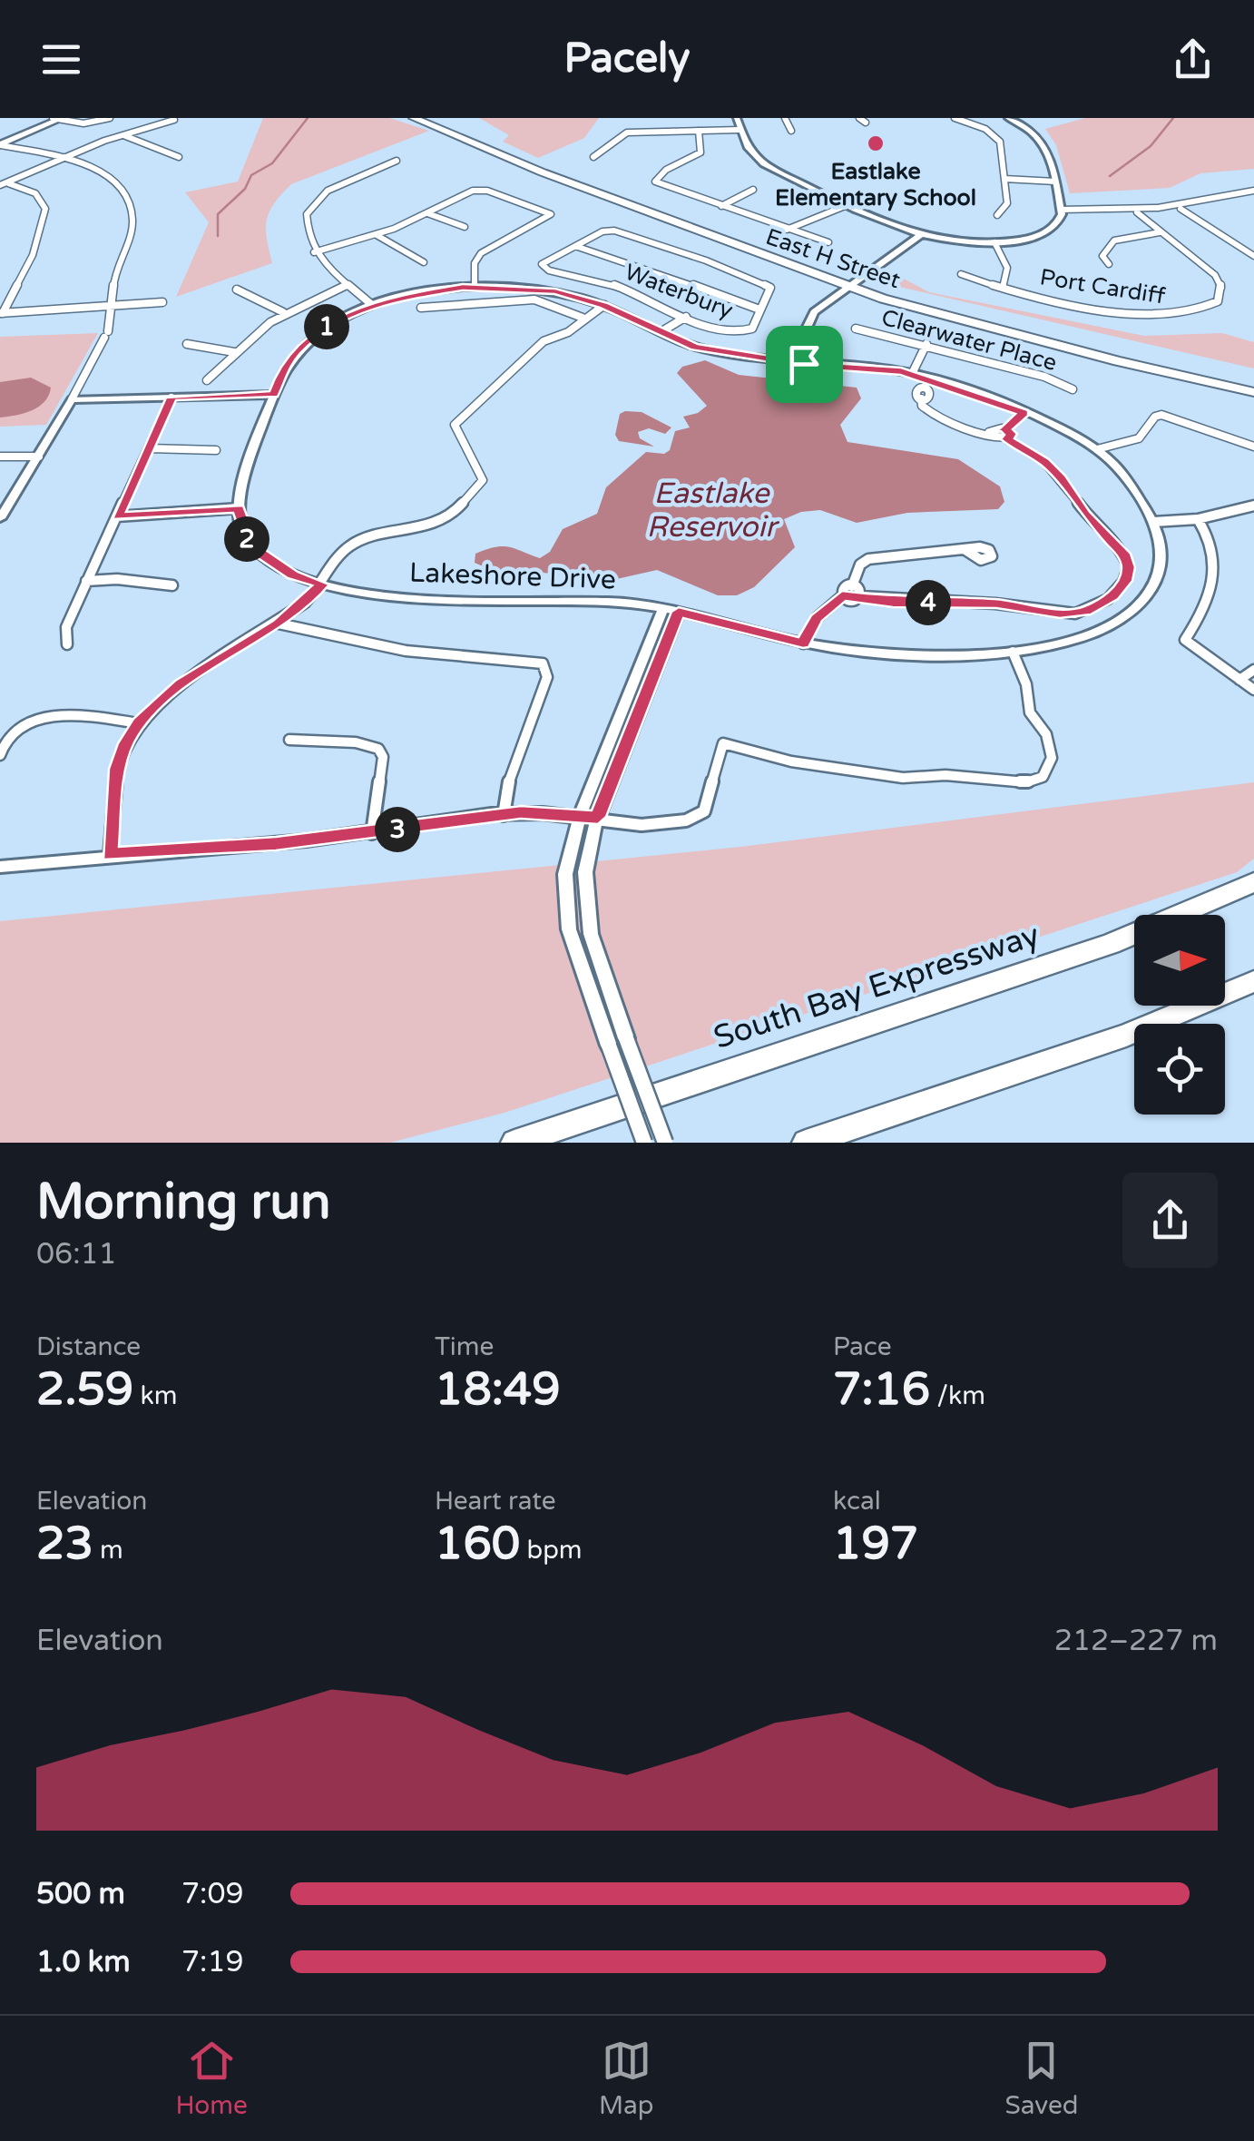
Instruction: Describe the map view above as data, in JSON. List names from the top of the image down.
{
  "streets": {
    "highway": ["South Bay Expressway"],
    "main road": ["East H Street"],
    "street": [
      "Port Cardiff",
      "Waterbury",
      "Clearwater Place",
      "Lakeshore Drive"
    ]
  },
  "water": ["Eastlake Reservoir"],
  "places": ["Eastlake Elementary School"],
  "north": "right",
  "page": {
    "header": "Pacely",
    "pins": [
      "1",
      "2",
      "4",
      "3"
    ],
    "heading": ["Morning run", "06:11"],
    "stats": [
      ["Distance", "2.59 km"],
      ["Time", "18:49"],
      ["Pace", "7:16 /km"],
      ["Elevation", "23 m"],
      ["Heart rate", "160 bpm"],
      ["kcal", "197"]
    ],
    "chart": ["Elevation", "212–227 m"],
    "list": [
      {
        "name": "500 m",
        "note": "7:09"
      },
      {
        "name": "1.0 km",
        "note": "7:19"
      }
    ],
    "tabs": ["Home", "Map", "Saved"]
  }
}
